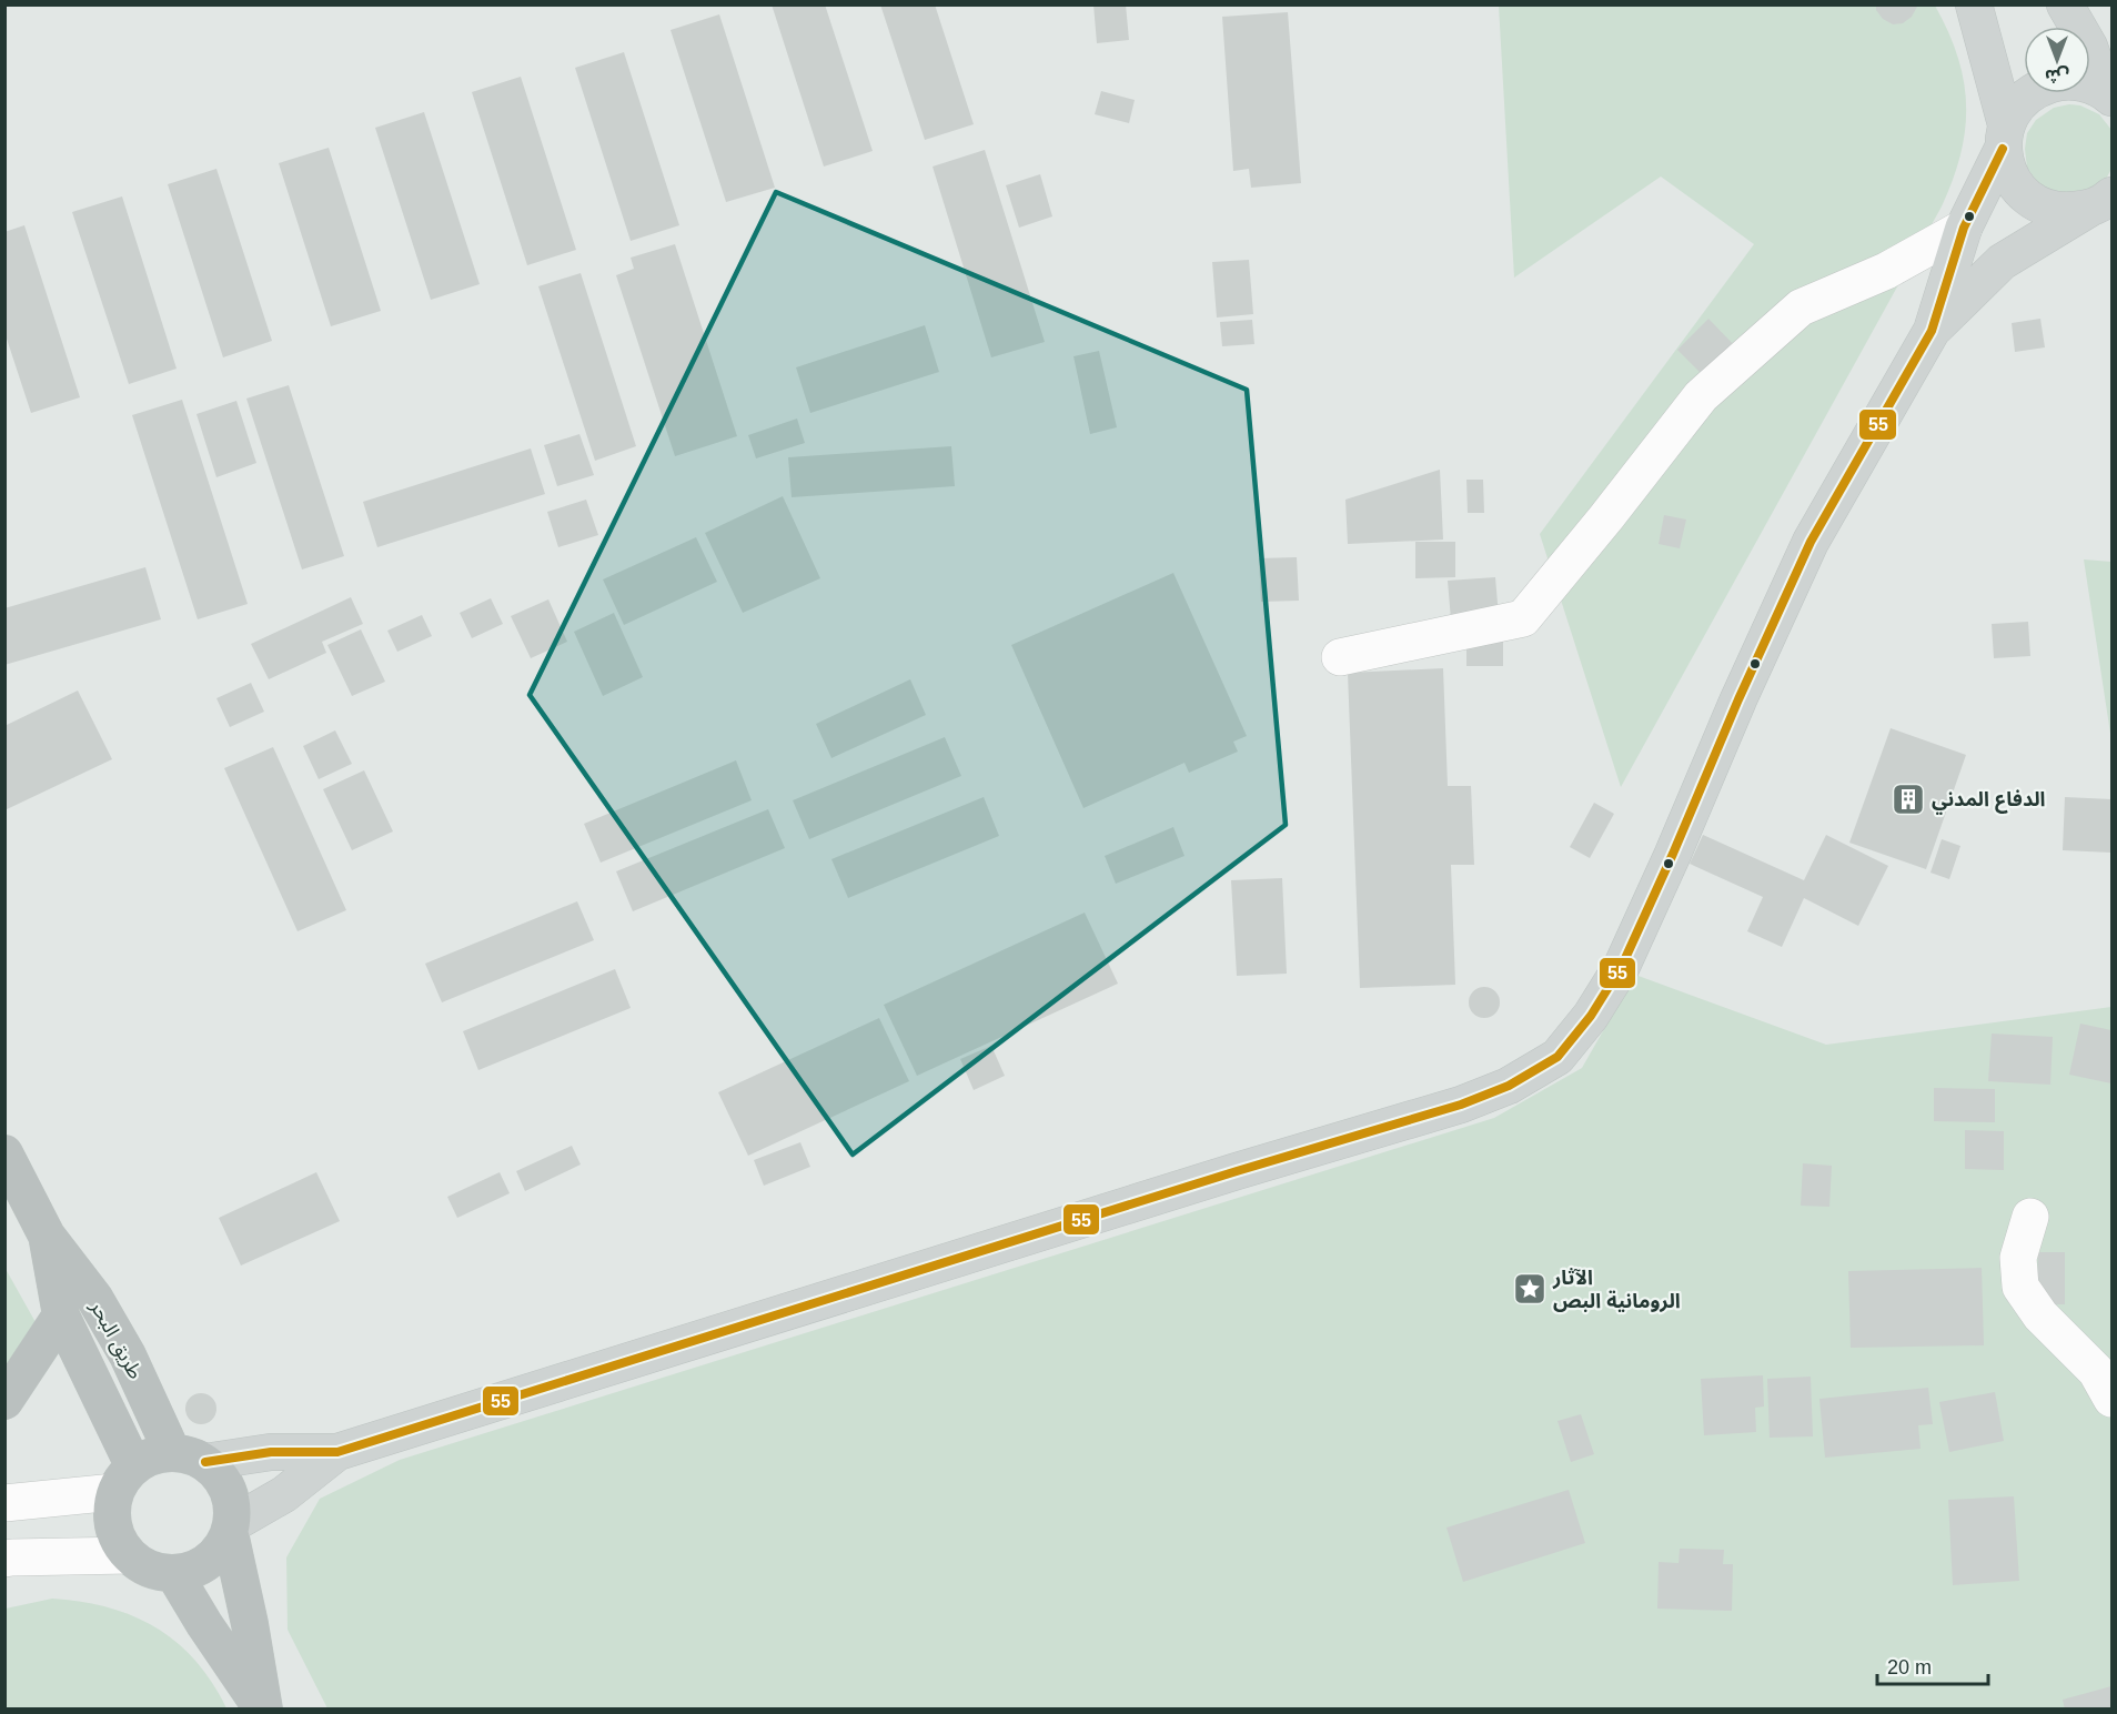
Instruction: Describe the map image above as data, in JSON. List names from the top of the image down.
{
  "streets": {
    "highway": ["طريق البحر"]
  },
  "places": {
    "building": ["الدفاع المدني"],
    "place": ["الآثار الرومانية البص"]
  },
  "lines": ["transit line 55"],
  "scale_bar": "20 m",
  "north": "bottom"
}
